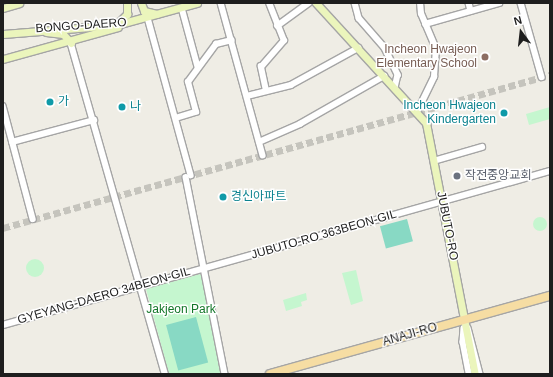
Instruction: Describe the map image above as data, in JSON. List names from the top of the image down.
{
  "streets": {
    "main road": ["BONGO-DAERO", "JUBUTO-RO", "ANAJI-RO"],
    "street": ["JUBUTO-RO 363BEON-GIL", "GYEYANG-DAERO 34BEON-GIL"]
  },
  "crossings": [
    ["JUBUTO-RO", "JUBUTO-RO 363BEON-GIL"],
    ["JUBUTO-RO", "ANAJI-RO"],
    ["JUBUTO-RO 363BEON-GIL", "GYEYANG-DAERO 34BEON-GIL"]
  ],
  "parks": ["Jakjeon Park"],
  "places": [
    "Incheon Hwajeon Elementary School",
    "가",
    "나",
    "Incheon Hwajeon Kindergarten",
    "작전중앙교회",
    "경신아파트"
  ],
  "north": "top"
}
